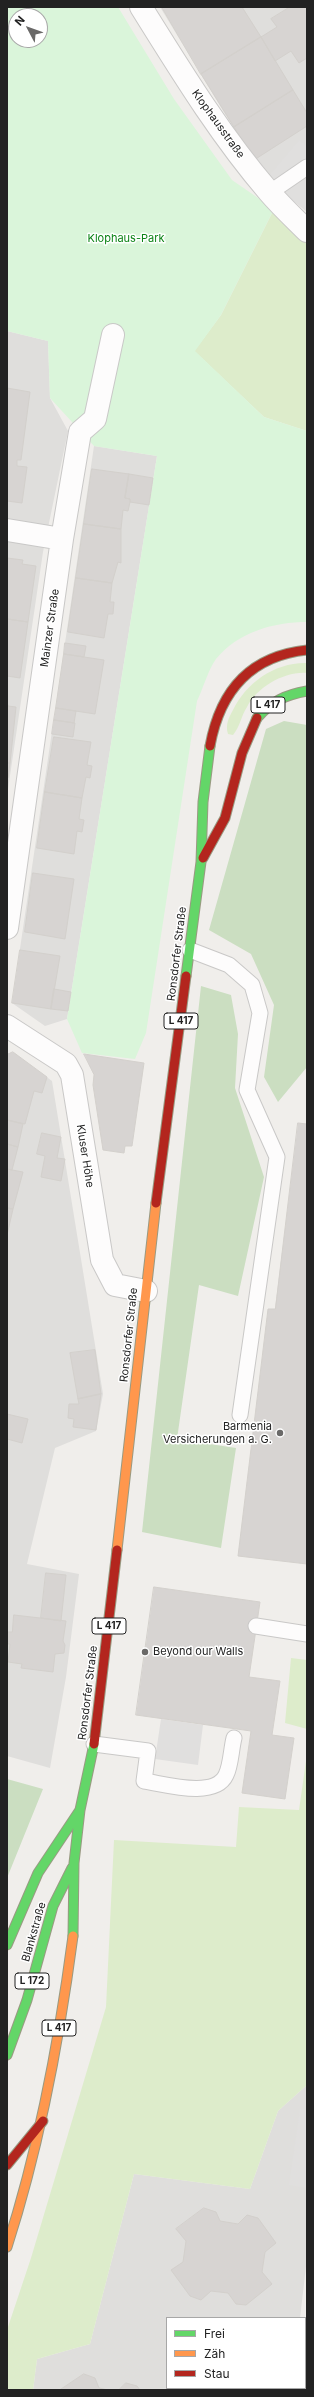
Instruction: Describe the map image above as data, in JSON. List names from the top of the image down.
{
  "streets": {
    "main road": [
      "L 417",
      "Ronsdorfer Straße",
      "Blankstraße",
      "L 172"
    ],
    "street": ["Klophausstraße", "Mainzer Straße", "Kluser Höhe"]
  },
  "crossings": [
    ["Ronsdorfer Straße", "Kluser Höhe"],
    ["Ronsdorfer Straße", "Blankstraße"]
  ],
  "parks": ["Klophaus-Park"],
  "places": ["Barmenia Versicherungen a. G.", "Beyond our Walls"],
  "legend": ["Frei", "Zäh", "Stau"],
  "north": "top left"
}
